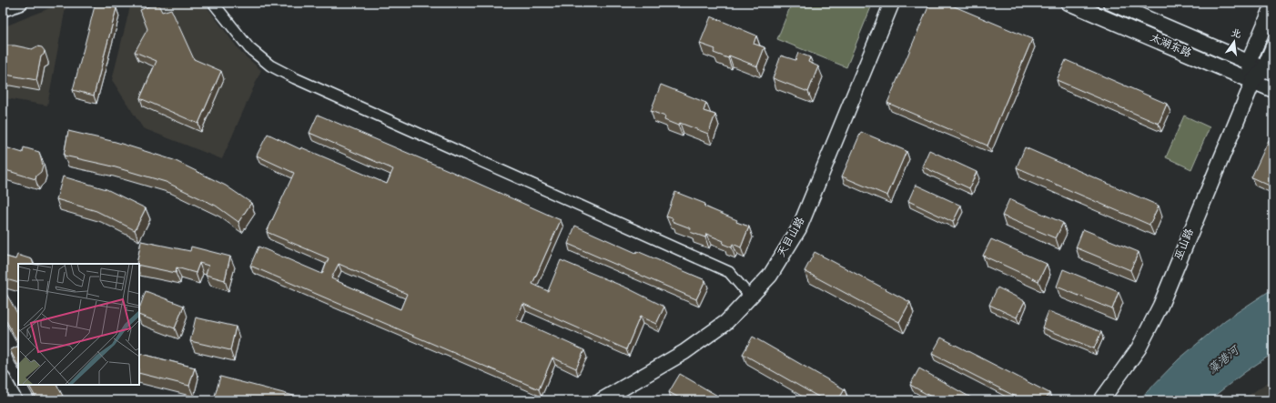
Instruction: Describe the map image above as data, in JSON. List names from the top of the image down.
{
  "streets": {
    "street": ["太湖东路", "天目山路", "巫山路"]
  },
  "crossings": [
    ["太湖东路", "巫山路"]
  ],
  "water": ["藻港河"],
  "north": "top"
}
